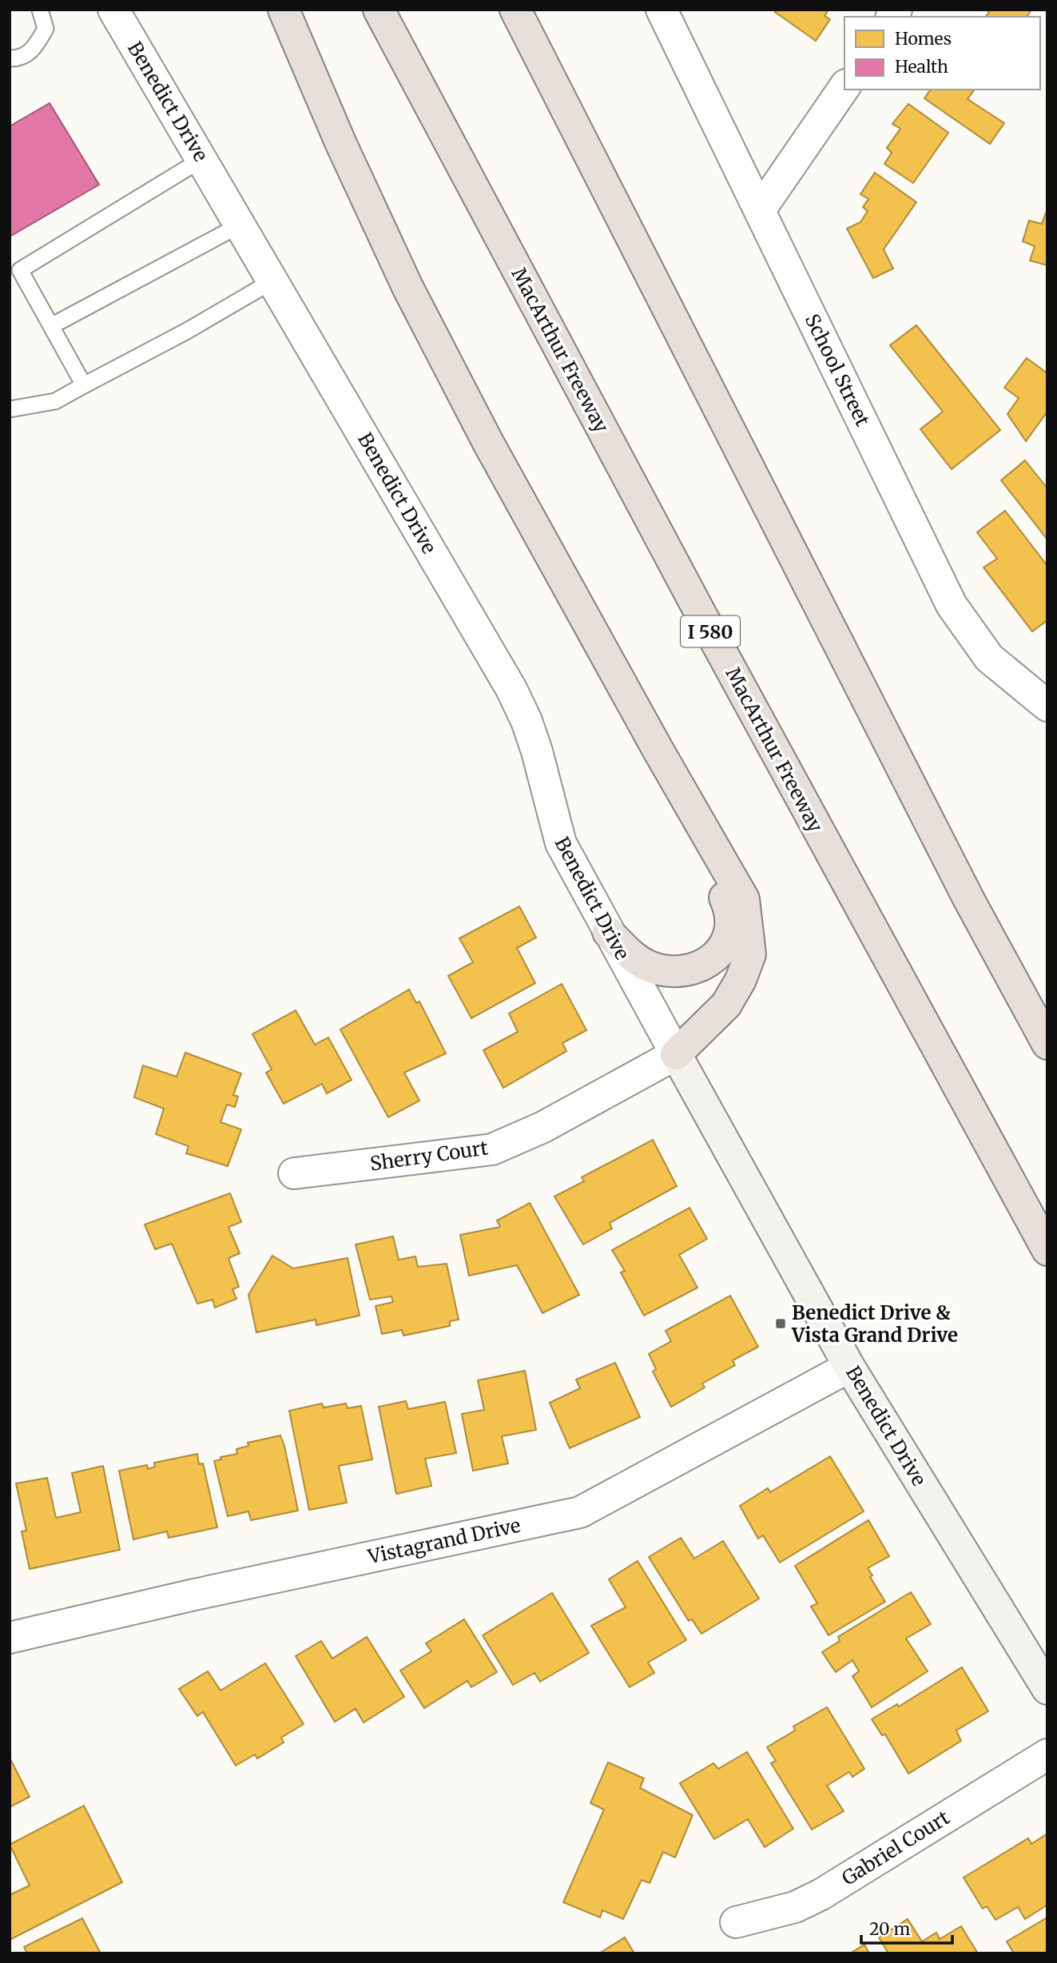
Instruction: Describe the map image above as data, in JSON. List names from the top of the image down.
{
  "streets": {
    "highway": ["MacArthur Freeway", "I 580"],
    "street": [
      "Benedict Drive",
      "School Street",
      "Sherry Court",
      "Vistagrand Drive",
      "Gabriel Court"
    ]
  },
  "crossings": [
    ["Benedict Drive", "Sherry Court"],
    ["Benedict Drive", "Vistagrand Drive"]
  ],
  "places": {
    "transit": ["Benedict Drive & Vista Grand Drive"]
  },
  "legend": ["Homes", "Health"],
  "scale_bar": "20 m"
}
